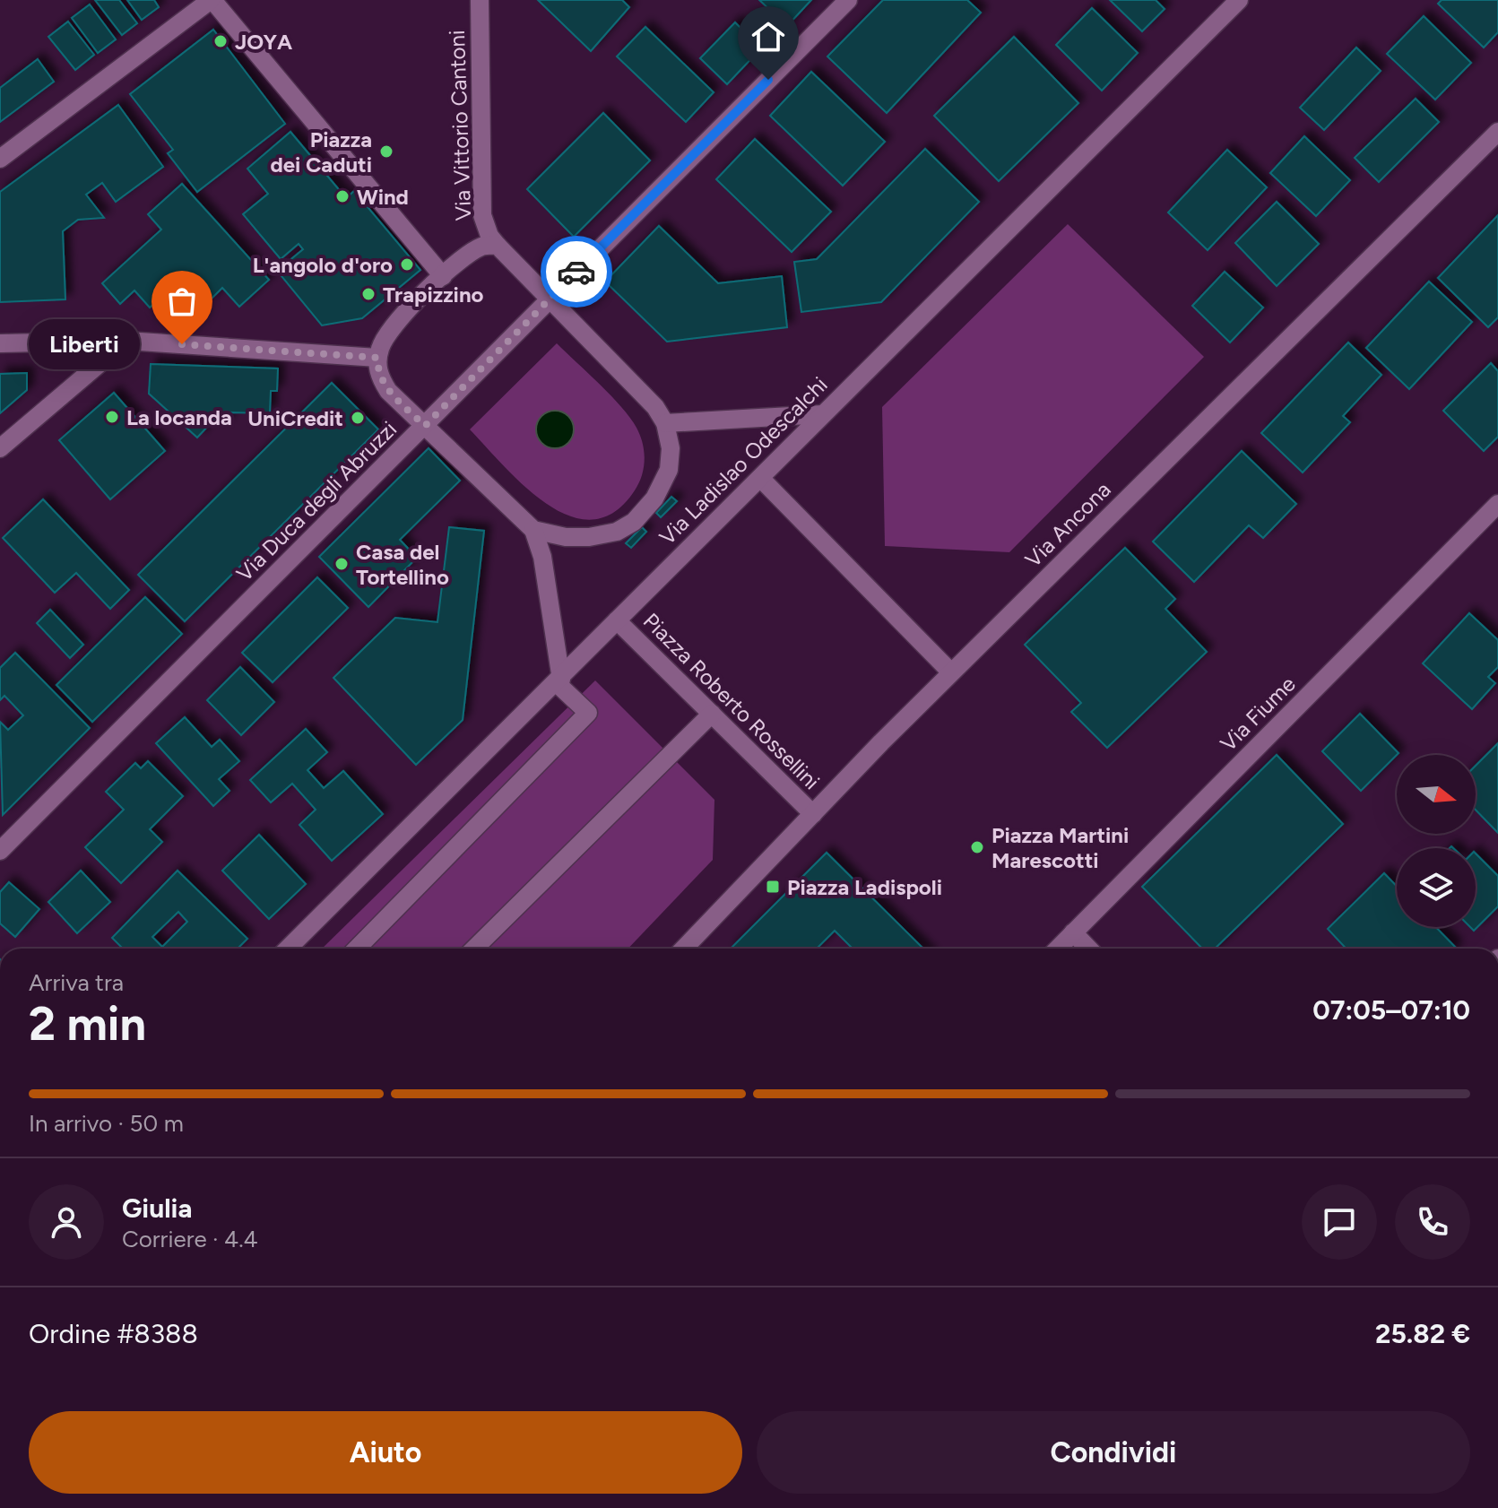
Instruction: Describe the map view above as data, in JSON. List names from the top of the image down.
{
  "streets": {
    "street": [
      "Via Vittorio Cantoni",
      "Via Ladislao Odescalchi",
      "Via Duca degli Abruzzi",
      "Via Ancona",
      "Piazza Roberto Rossellini",
      "Via Fiume"
    ]
  },
  "crossings": [
    ["Via Ladislao Odescalchi", "Piazza Roberto Rossellini"],
    ["Via Ancona", "Piazza Roberto Rossellini"]
  ],
  "places": {
    "other": [
      "JOYA",
      "Piazza dei Caduti",
      "Wind",
      "L'angolo d'oro",
      "Trapizzino",
      "Liberti",
      "La locanda",
      "UniCredit",
      "Casa del Tortellino",
      "Piazza Martini Marescotti"
    ],
    "transit": ["Piazza Ladispoli"]
  },
  "north": "right",
  "page": {
    "bubble": "Liberti",
    "heading": ["2 min", "Arriva tra", "07:05–07:10"],
    "panel": [
      "Giulia",
      "Corriere · 4.4",
      "Ordine #8388",
      "25.82 €"
    ],
    "bar": "In arrivo · 50 m",
    "buttons": ["Aiuto", "Condividi"]
  }
}
